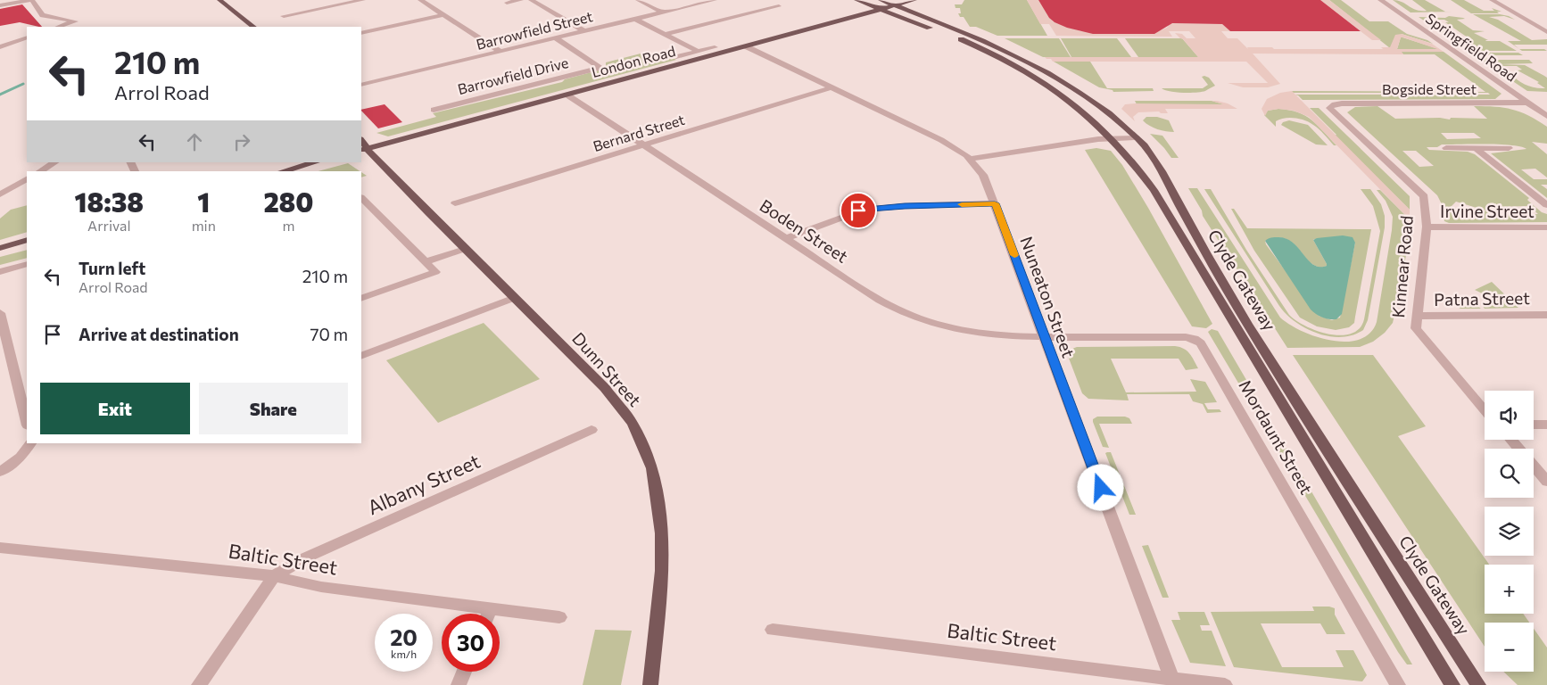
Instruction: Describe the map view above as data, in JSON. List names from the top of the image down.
{
  "streets": {
    "main road": ["London Road", "Clyde Gateway", "Dunn Street"],
    "street": [
      "Barrowfield Street",
      "Springfield Road",
      "Barrowfield Drive",
      "Bogside Street",
      "Bernard Street",
      "Irvine Street",
      "Boden Street",
      "Kinnear Road",
      "Nuneaton Street",
      "Patna Street",
      "Mordaunt Street",
      "Albany Street",
      "Baltic Street"
    ]
  },
  "crossings": [
    ["Barrowfield Street", "Barrowfield Drive"],
    ["Springfield Road", "Bogside Street"],
    ["London Road", "Boden Street"],
    ["London Road", "Clyde Gateway"],
    ["London Road", "Nuneaton Street"],
    ["London Road", "Dunn Street"],
    ["Bogside Street", "Kinnear Road"],
    ["Bernard Street", "Boden Street"],
    ["Bernard Street", "Nuneaton Street"],
    ["Irvine Street", "Kinnear Road"],
    ["Boden Street", "Nuneaton Street"],
    ["Boden Street", "Mordaunt Street"],
    ["Kinnear Road", "Patna Street"],
    ["Nuneaton Street", "Mordaunt Street"],
    ["Nuneaton Street", "Baltic Street"],
    ["Albany Street", "Baltic Street"]
  ],
  "page": {
    "turn": ["210 m", "Arrol Road"],
    "eta": [
      "18:38",
      "Arrival",
      "1",
      "min",
      "280",
      "m"
    ],
    "list": [
      {
        "name": "Turn left",
        "note": "Arrol Road",
        "value": "210 m"
      },
      {
        "name": "Arrive at destination",
        "value": "70 m"
      }
    ],
    "buttons": ["Exit", "Share"],
    "map_buttons": ["+", "−"],
    "speed": "20 km/h",
    "limit": "30"
  }
}
